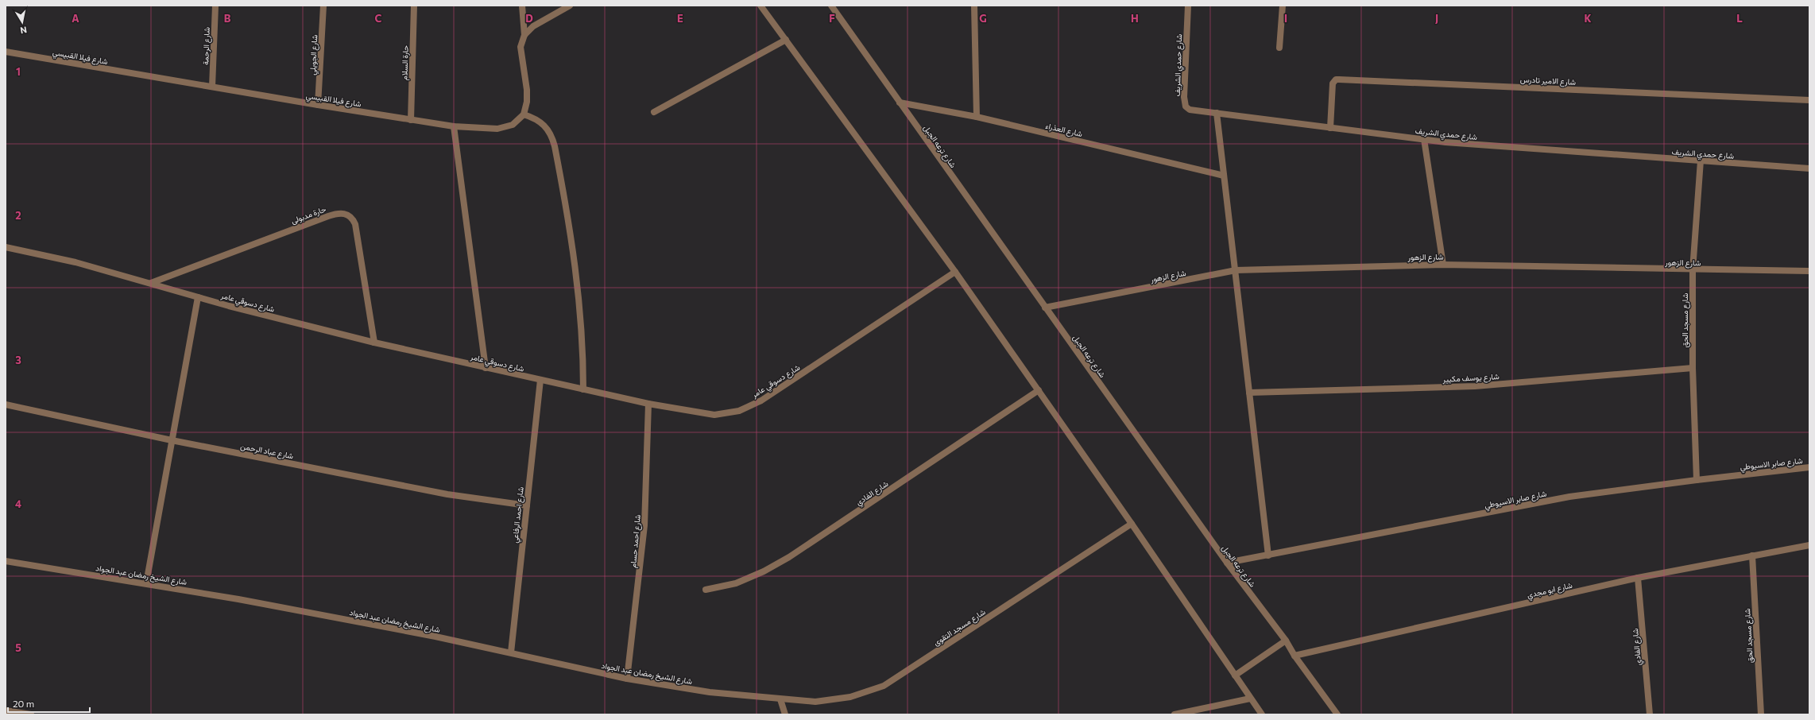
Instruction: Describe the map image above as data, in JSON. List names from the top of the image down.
{
  "streets": {
    "street": [
      "شارع الرحمة",
      "شارع الجويلي",
      "شارع فيلا القبيسي",
      "حارة السلام",
      "شارع حمدي الشريف",
      "شارع الامير تادرس",
      "شارع العذراء",
      "شارع ترعه الجبل",
      "حارة مدبولى",
      "شارع الزهور",
      "شارع دسوقي عامر",
      "شارع مسجد الحق",
      "شارع يوسف مكيير",
      "شارع عباد الرحمن",
      "شارع صابر الاسيوطي",
      "شارع الفادي",
      "شارع احمد الرفاعي",
      "شارع احمد حسام",
      "شارع الشيخ رمضان عبد الجواد",
      "شارع ابو مجدي",
      "شارع مسجد التقوى"
    ]
  },
  "crossings": [
    ["شارع الرحمة", "شارع فيلا القبيسي"],
    ["شارع الجويلي", "شارع فيلا القبيسي"],
    ["شارع فيلا القبيسي", "حارة السلام"],
    ["شارع حمدي الشريف", "شارع الامير تادرس"],
    ["شارع حمدي الشريف", "شارع مسجد الحق"],
    ["شارع العذراء", "شارع ترعه الجبل"],
    ["شارع ترعه الجبل", "شارع الزهور"],
    ["شارع ترعه الجبل", "شارع صابر الاسيوطي"],
    ["شارع ترعه الجبل", "شارع ابو مجدي"],
    ["حارة مدبولى", "شارع دسوقي عامر"],
    ["شارع الزهور", "شارع مسجد الحق"],
    ["شارع دسوقي عامر", "شارع احمد الرفاعي"],
    ["شارع دسوقي عامر", "شارع احمد حسام"],
    ["شارع مسجد الحق", "شارع يوسف مكيير"],
    ["شارع مسجد الحق", "شارع صابر الاسيوطي"],
    ["شارع مسجد الحق", "شارع ابو مجدي"],
    ["شارع عباد الرحمن", "شارع احمد الرفاعي"],
    ["شارع الفادي", "شارع ابو مجدي"],
    ["شارع احمد الرفاعي", "شارع الشيخ رمضان عبد الجواد"],
    ["شارع احمد حسام", "شارع الشيخ رمضان عبد الجواد"],
    ["شارع الشيخ رمضان عبد الجواد", "شارع مسجد التقوى"]
  ],
  "scale_bar": "20 m",
  "north": "bottom",
  "grid": {
    "columns": [
      "A",
      "B",
      "C",
      "D",
      "E",
      "F",
      "G",
      "H",
      "I",
      "J",
      "K",
      "L"
    ],
    "rows": [
      "1",
      "2",
      "3",
      "4",
      "5"
    ]
  }
}
